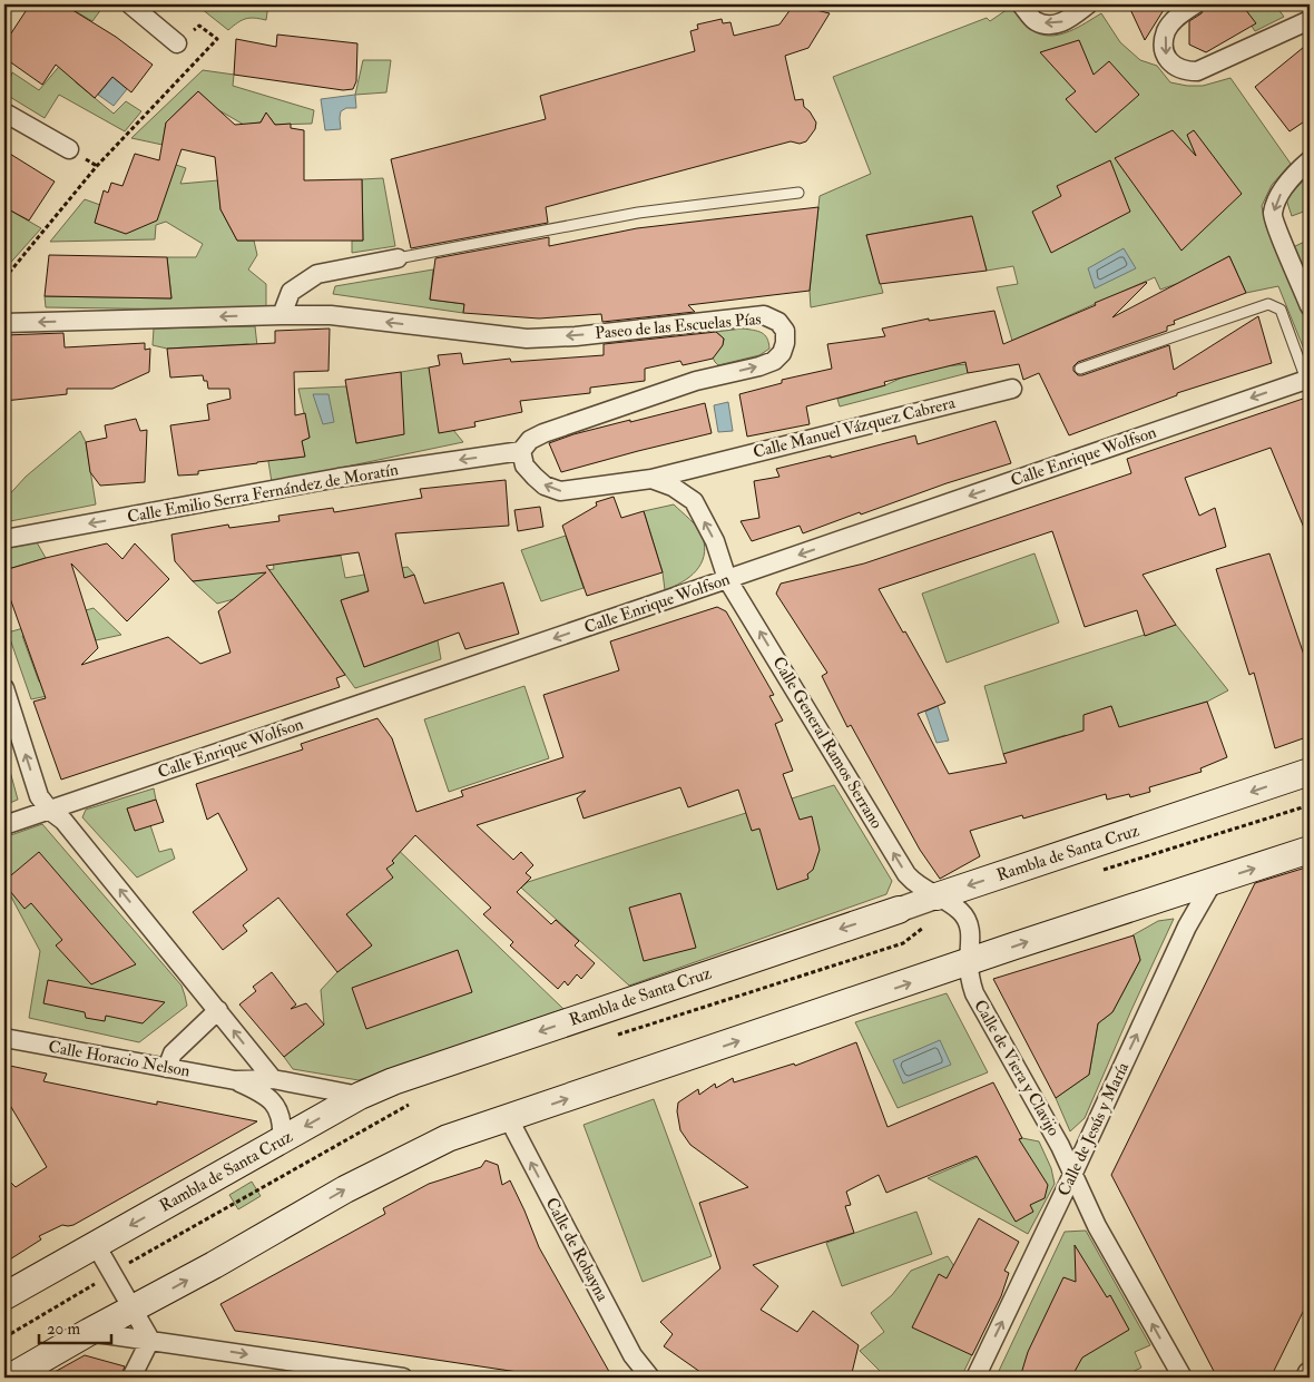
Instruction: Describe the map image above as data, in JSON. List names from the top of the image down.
{
  "streets": {
    "main road": ["Rambla de Santa Cruz"],
    "street": [
      "Paseo de las Escuelas Pías",
      "Calle Manuel Vázquez Cabrera",
      "Calle Enrique Wolfson",
      "Calle Emilio Serra Fernández de Moratín",
      "Calle General Ramos Serrano",
      "Calle Horacio Nelson",
      "Calle de Viera y Clavijo",
      "Calle de Jesús y María",
      "Calle de Robayna"
    ]
  },
  "crossings": [
    ["Paseo de las Escuelas Pías", "Calle Emilio Serra Fernández de Moratín"],
    ["Calle Enrique Wolfson", "Calle General Ramos Serrano"],
    ["Calle General Ramos Serrano", "Rambla de Santa Cruz"],
    ["Calle General Ramos Serrano", "Calle de Viera y Clavijo"],
    ["Calle de Viera y Clavijo", "Calle de Jesús y María"]
  ],
  "one_way": [
    "Calle Enrique Wolfson",
    "Calle Emilio Serra Fernández de Moratín",
    "Calle General Ramos Serrano",
    "Calle de Viera y Clavijo",
    "Calle de Jesús y María",
    "Calle de Robayna"
  ],
  "scale_bar": "20 m"
}
